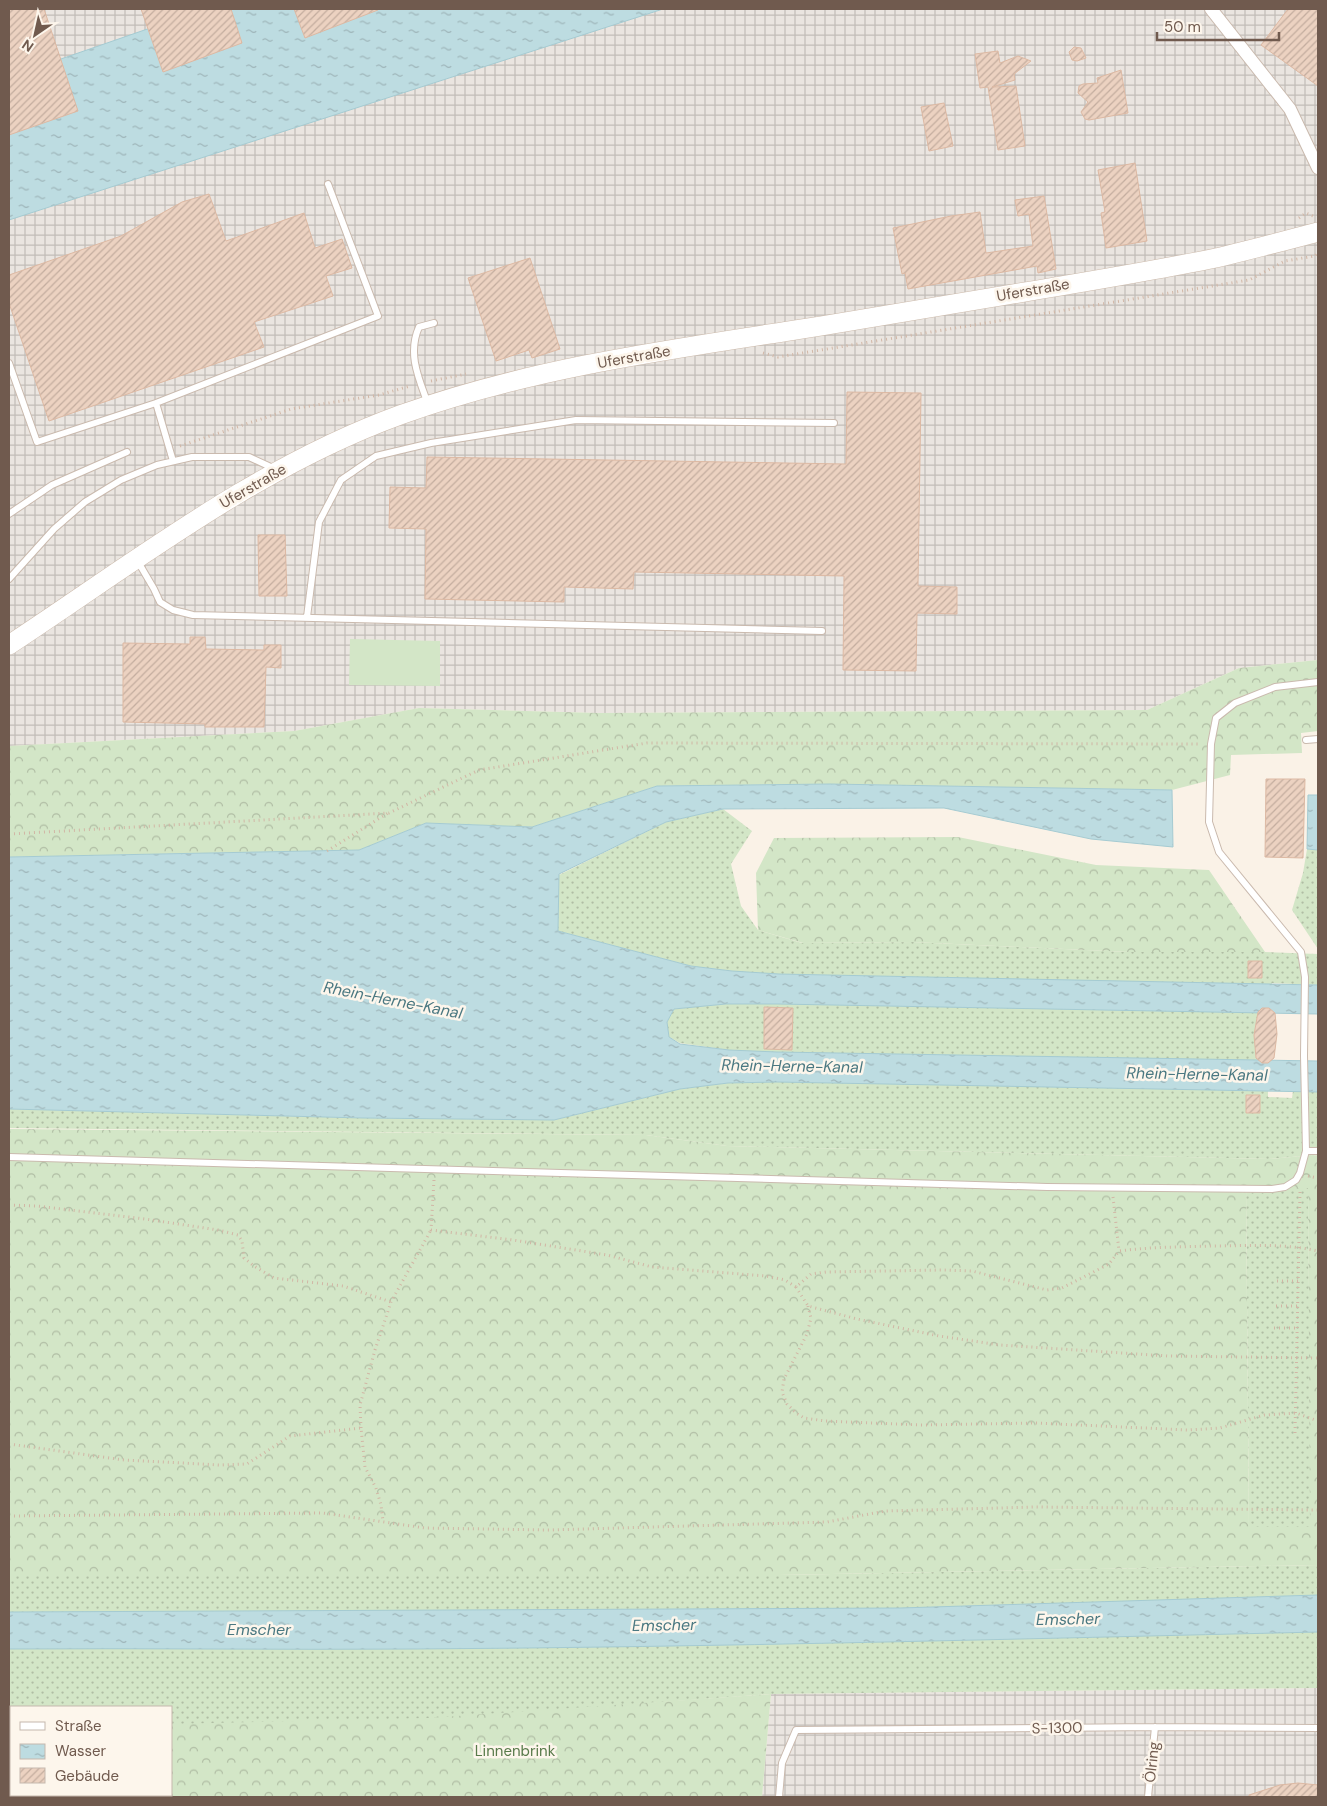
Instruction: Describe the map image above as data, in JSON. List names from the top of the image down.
{
  "streets": {
    "main road": ["Uferstraße"],
    "lane": ["S-1300", "Ölring"]
  },
  "crossings": [
    ["S-1300", "Ölring"]
  ],
  "water": ["Rhein-Herne-Kanal", "Emscher"],
  "parks": ["Linnenbrink"],
  "legend": ["Straße", "Wasser", "Gebäude"],
  "scale_bar": "50 m",
  "north": "bottom left"
}
